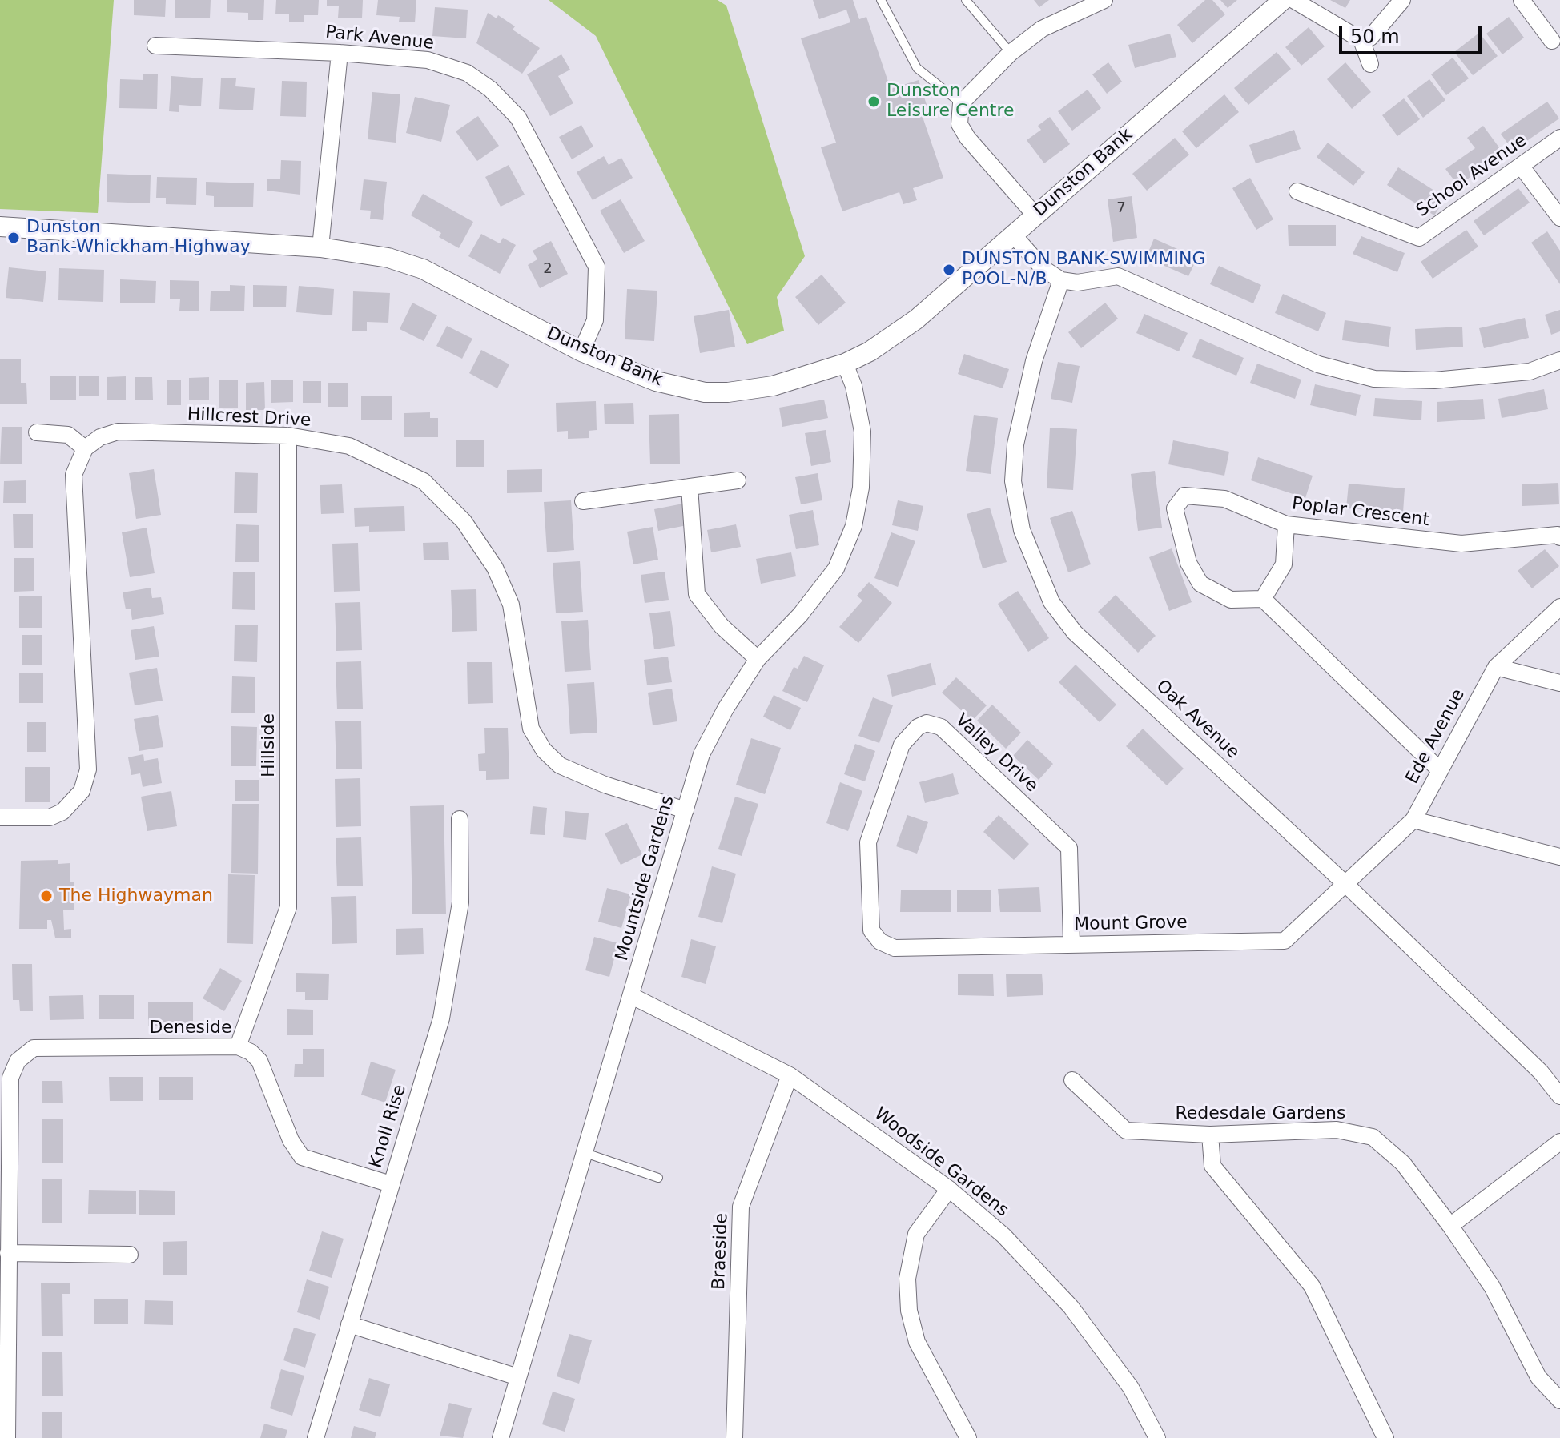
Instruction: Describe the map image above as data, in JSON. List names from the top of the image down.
{
  "streets": {
    "street": [
      "Park Avenue",
      "Dunston Bank",
      "School Avenue",
      "Hillcrest Drive",
      "Poplar Crescent",
      "Oak Avenue",
      "Ede Avenue",
      "Hillside",
      "Valley Drive",
      "Mountside Gardens",
      "Mount Grove",
      "Deneside",
      "Redesdale Gardens",
      "Knoll Rise",
      "Woodside Gardens",
      "Braeside"
    ]
  },
  "crossings": [
    ["Park Avenue", "Dunston Bank"],
    ["Dunston Bank", "Mountside Gardens"],
    ["Hillcrest Drive", "Hillside"],
    ["Hillcrest Drive", "Mountside Gardens"],
    ["Oak Avenue", "Ede Avenue"],
    ["Oak Avenue", "Mount Grove"],
    ["Ede Avenue", "Mount Grove"],
    ["Hillside", "Deneside"],
    ["Valley Drive", "Mount Grove"],
    ["Mountside Gardens", "Woodside Gardens"],
    ["Deneside", "Knoll Rise"],
    ["Woodside Gardens", "Braeside"]
  ],
  "places": [
    "Dunston Leisure Centre",
    "Dunston Bank-Whickham Highway",
    "DUNSTON BANK-SWIMMING POOL-N/B",
    "The Highwayman"
  ],
  "house_numbers": ["7", "2"],
  "scale_bar": "50 m"
}
